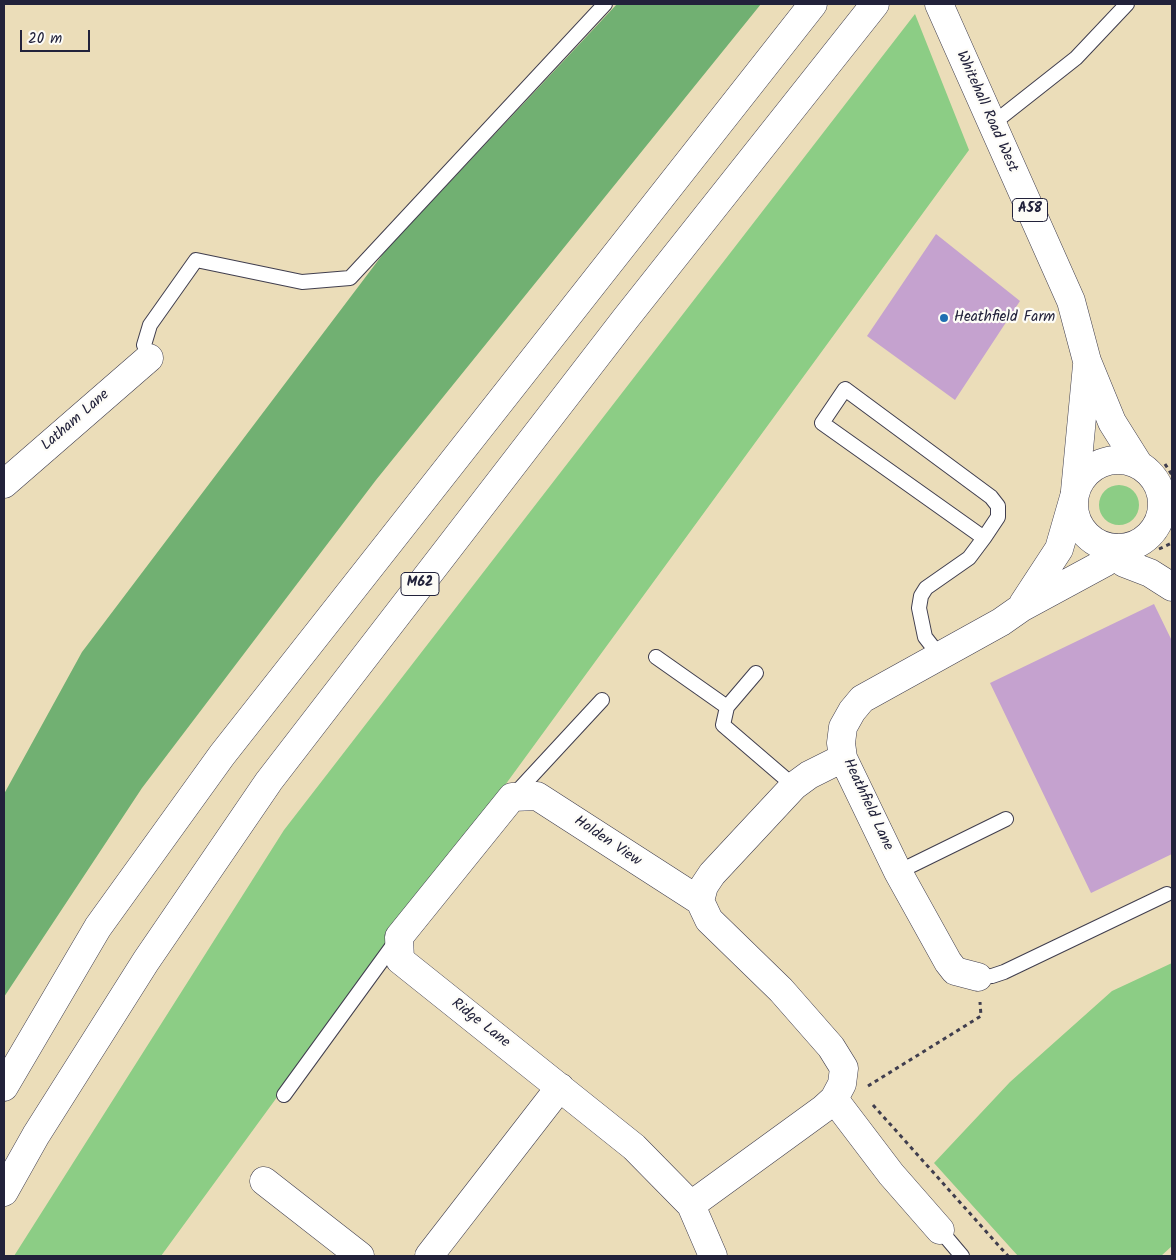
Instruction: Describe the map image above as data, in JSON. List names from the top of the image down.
{
  "streets": {
    "main road": [
      "Whitehall Road West",
      "A58",
      "Latham Lane",
      "M62",
      "Heathfield Lane",
      "Holden View",
      "Ridge Lane"
    ]
  },
  "crossings": [
    ["Whitehall Road West", "A58"],
    ["Whitehall Road West", "Heathfield Lane"],
    ["A58", "Heathfield Lane"]
  ],
  "places": ["Heathfield Farm"],
  "scale_bar": "20 m"
}
